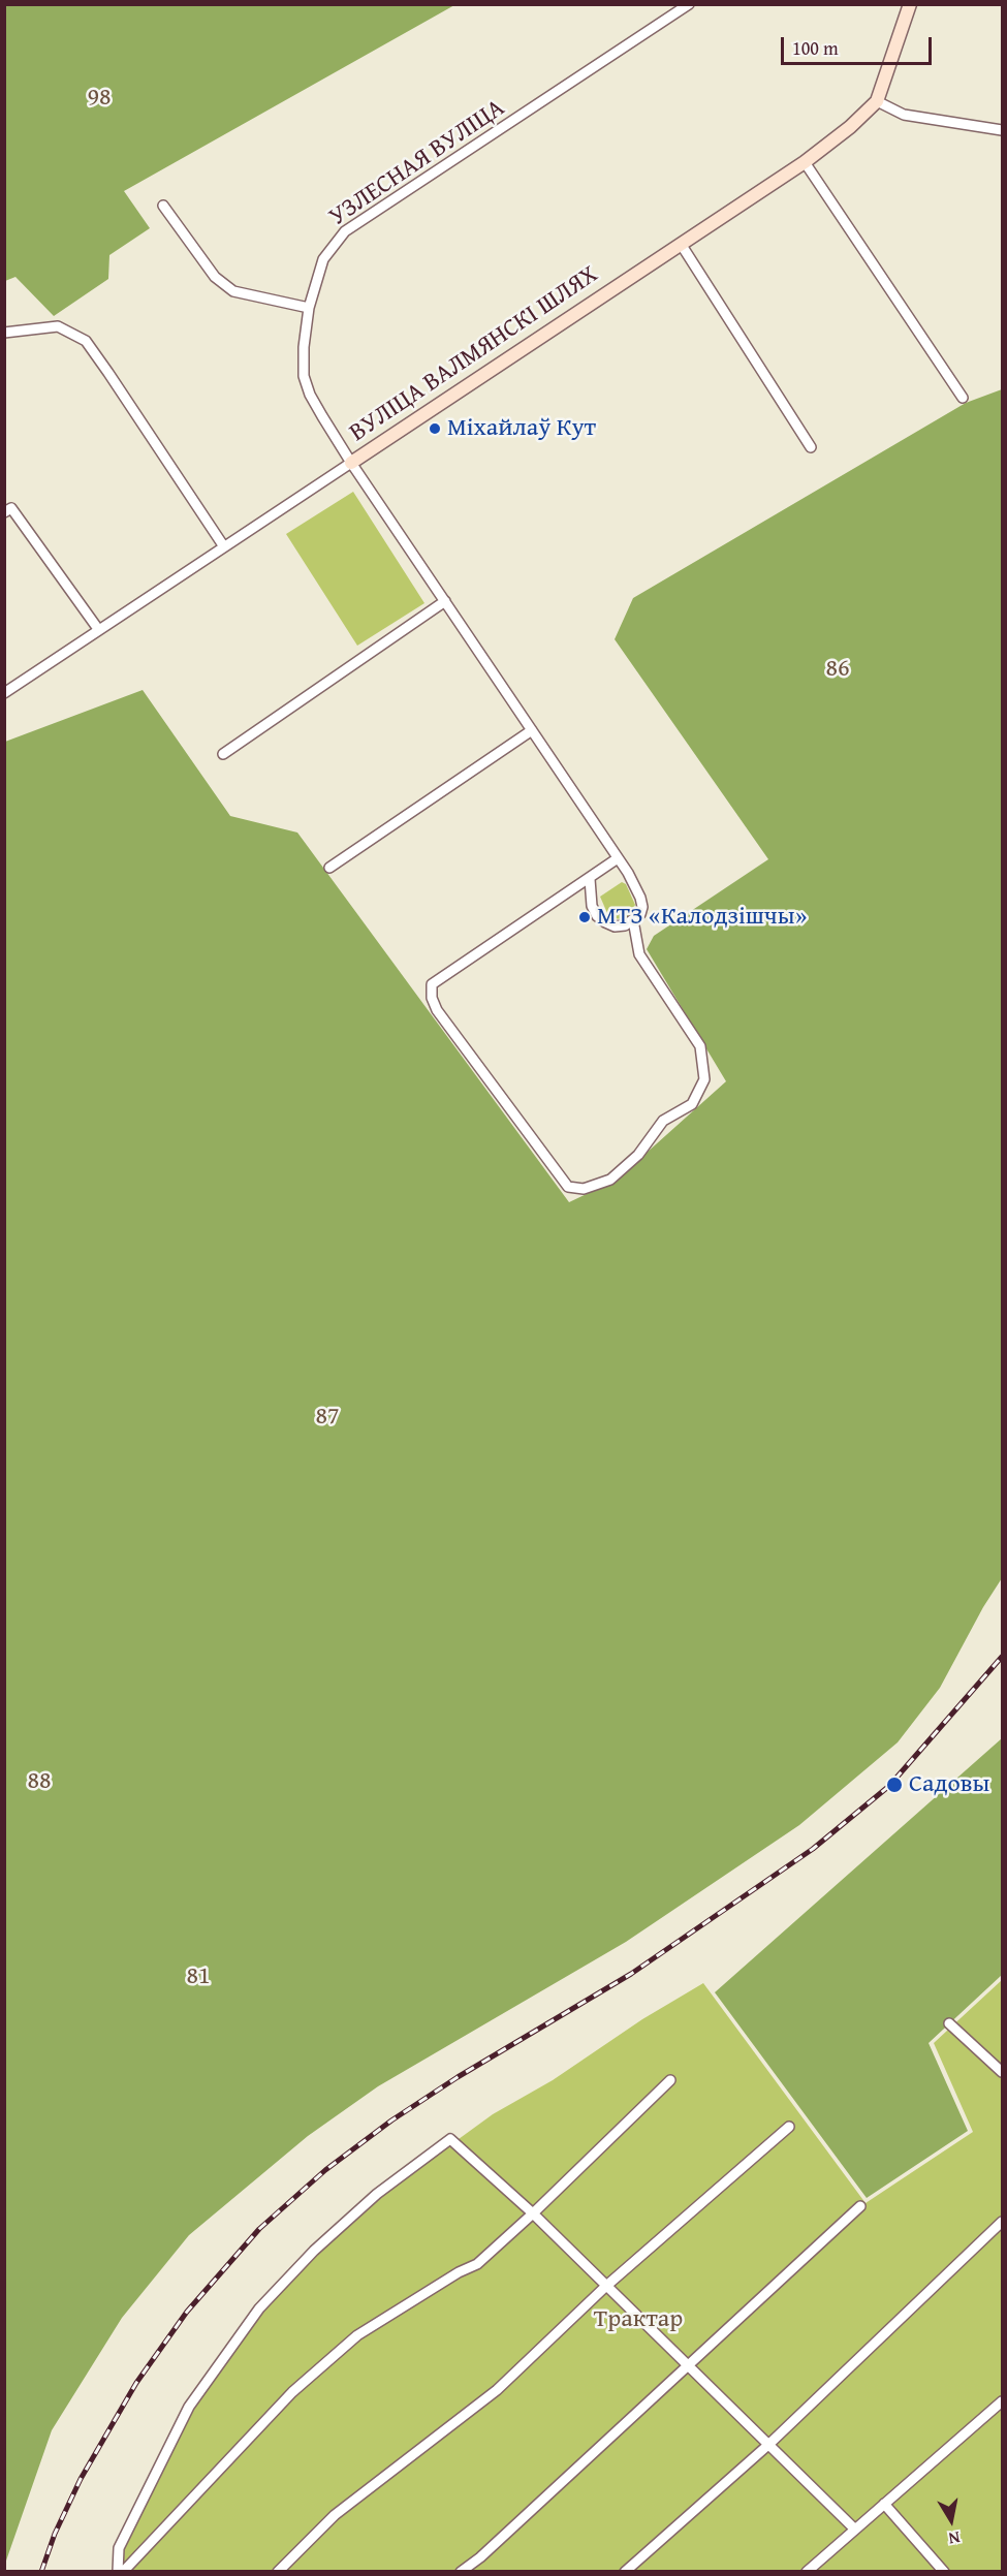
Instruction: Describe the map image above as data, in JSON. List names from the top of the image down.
{
  "streets": {
    "street": ["УЗЛЕСНАЯ ВУЛІЦА", "ВУЛІЦА ВАЛМЯНСКІ ШЛЯХ"]
  },
  "crossings": [
    ["УЗЛЕСНАЯ ВУЛІЦА", "ВУЛІЦА ВАЛМЯНСКІ ШЛЯХ"]
  ],
  "parks": [
    "98",
    "86",
    "87",
    "88",
    "81",
    "Трактар"
  ],
  "places": ["Міхайлаў Кут", "МТЗ «Калодзішчы»", "Садовы"],
  "scale_bar": "100 m",
  "north": "bottom"
}
